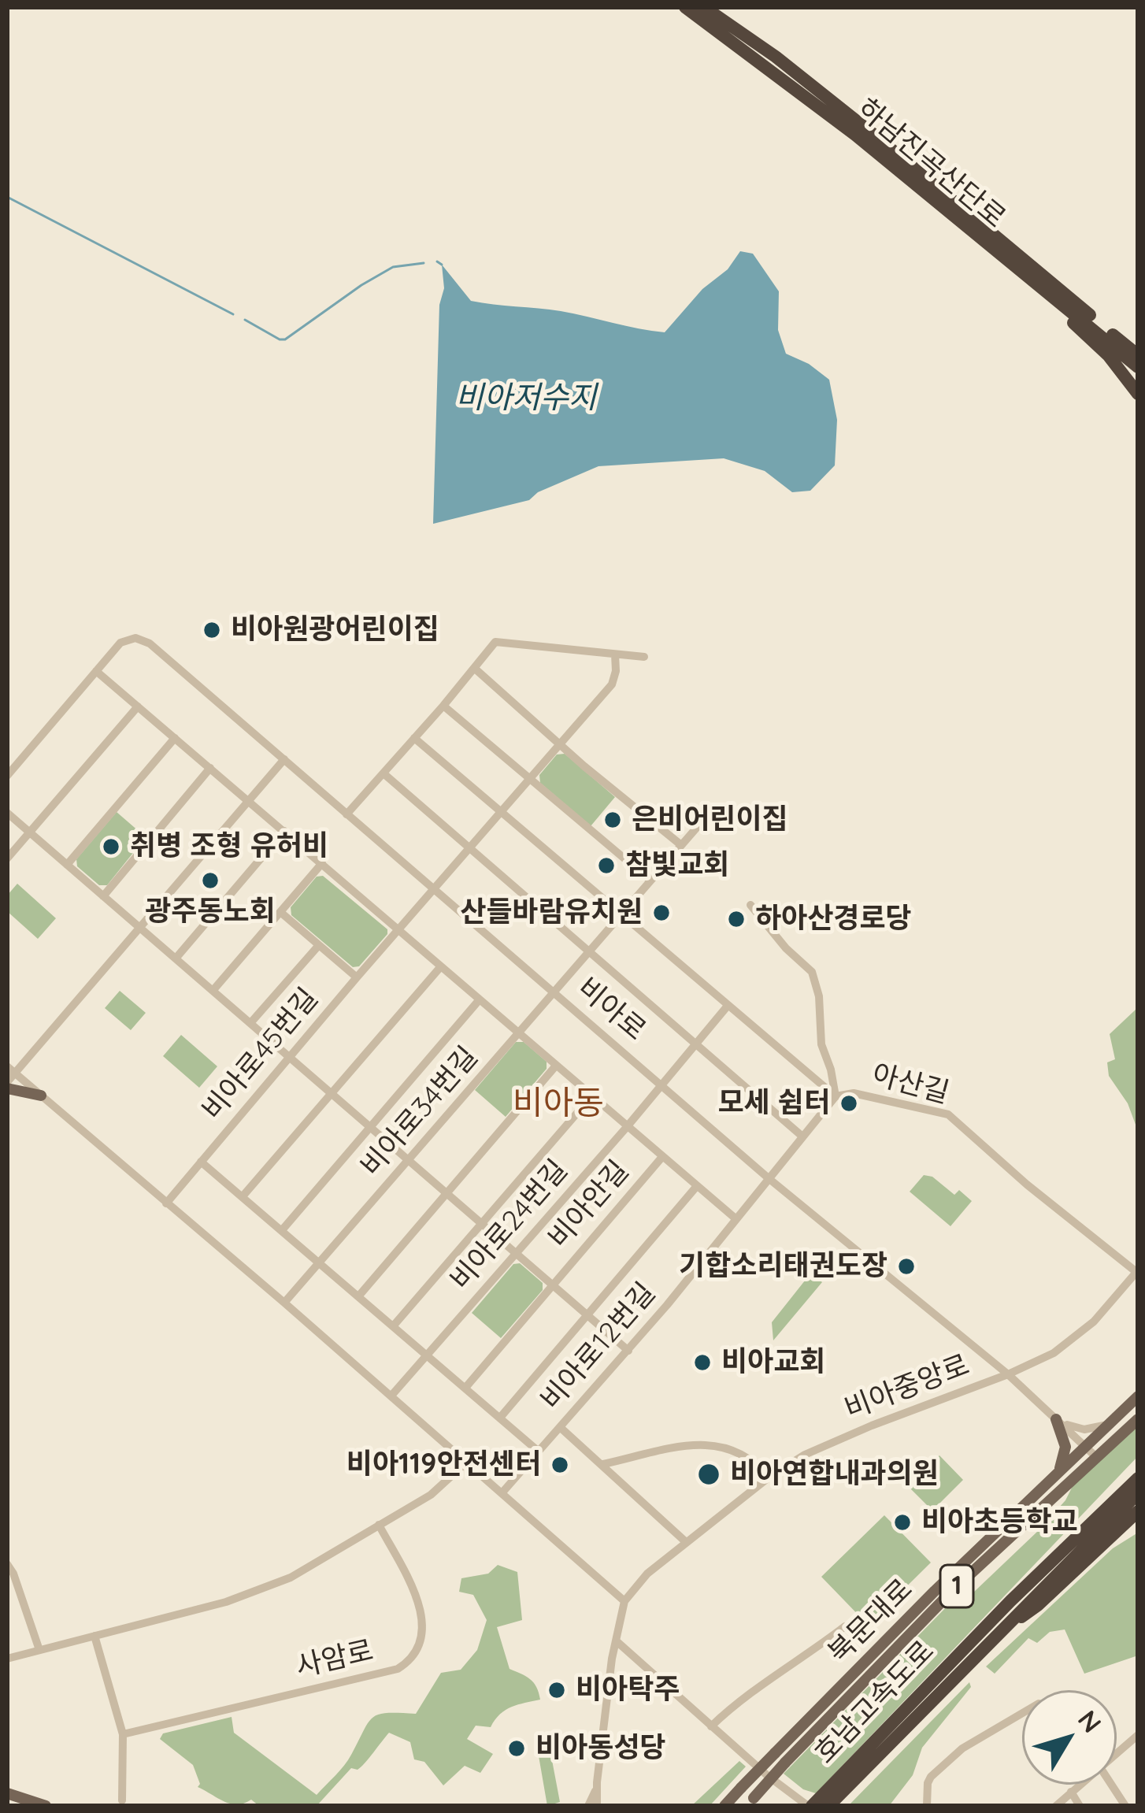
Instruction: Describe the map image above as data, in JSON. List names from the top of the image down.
{
  "streets": {
    "highway": ["하남진곡산단로", "호남고속도로"],
    "main road": ["1", "북문대로"],
    "street": [
      "비아로",
      "비아로45번길",
      "아산길",
      "비아로34번길",
      "비아안길",
      "비아로24번길",
      "비아로12번길",
      "비아중앙로",
      "사암로"
    ]
  },
  "crossings": [
    ["비아로", "비아로45번길"],
    ["비아로", "비아로34번길"],
    ["비아로", "비아로24번길"],
    ["비아로", "비아로12번길"],
    ["비아로", "비아중앙로"],
    ["비아로", "북문대로"],
    ["비아로45번길", "비아로34번길"],
    ["비아로45번길", "비아안길"],
    ["아산길", "비아로12번길"],
    ["아산길", "비아중앙로"],
    ["비아로34번길", "비아안길"],
    ["비아안길", "비아로24번길"],
    ["비아안길", "비아로12번길"]
  ],
  "districts": ["비아동"],
  "water": ["비아저수지"],
  "places": [
    "비아원광어린이집",
    "은비어린이집",
    "취병 조형 유허비",
    "참빛교회",
    "광주동노회",
    "산들바람유치원",
    "하아산경로당",
    "모세 쉼터",
    "기합소리태권도장",
    "비아교회",
    "비아119안전센터",
    "비아연합내과의원",
    "비아초등학교",
    "비아탁주",
    "비아동성당"
  ],
  "north": "top right"
}
